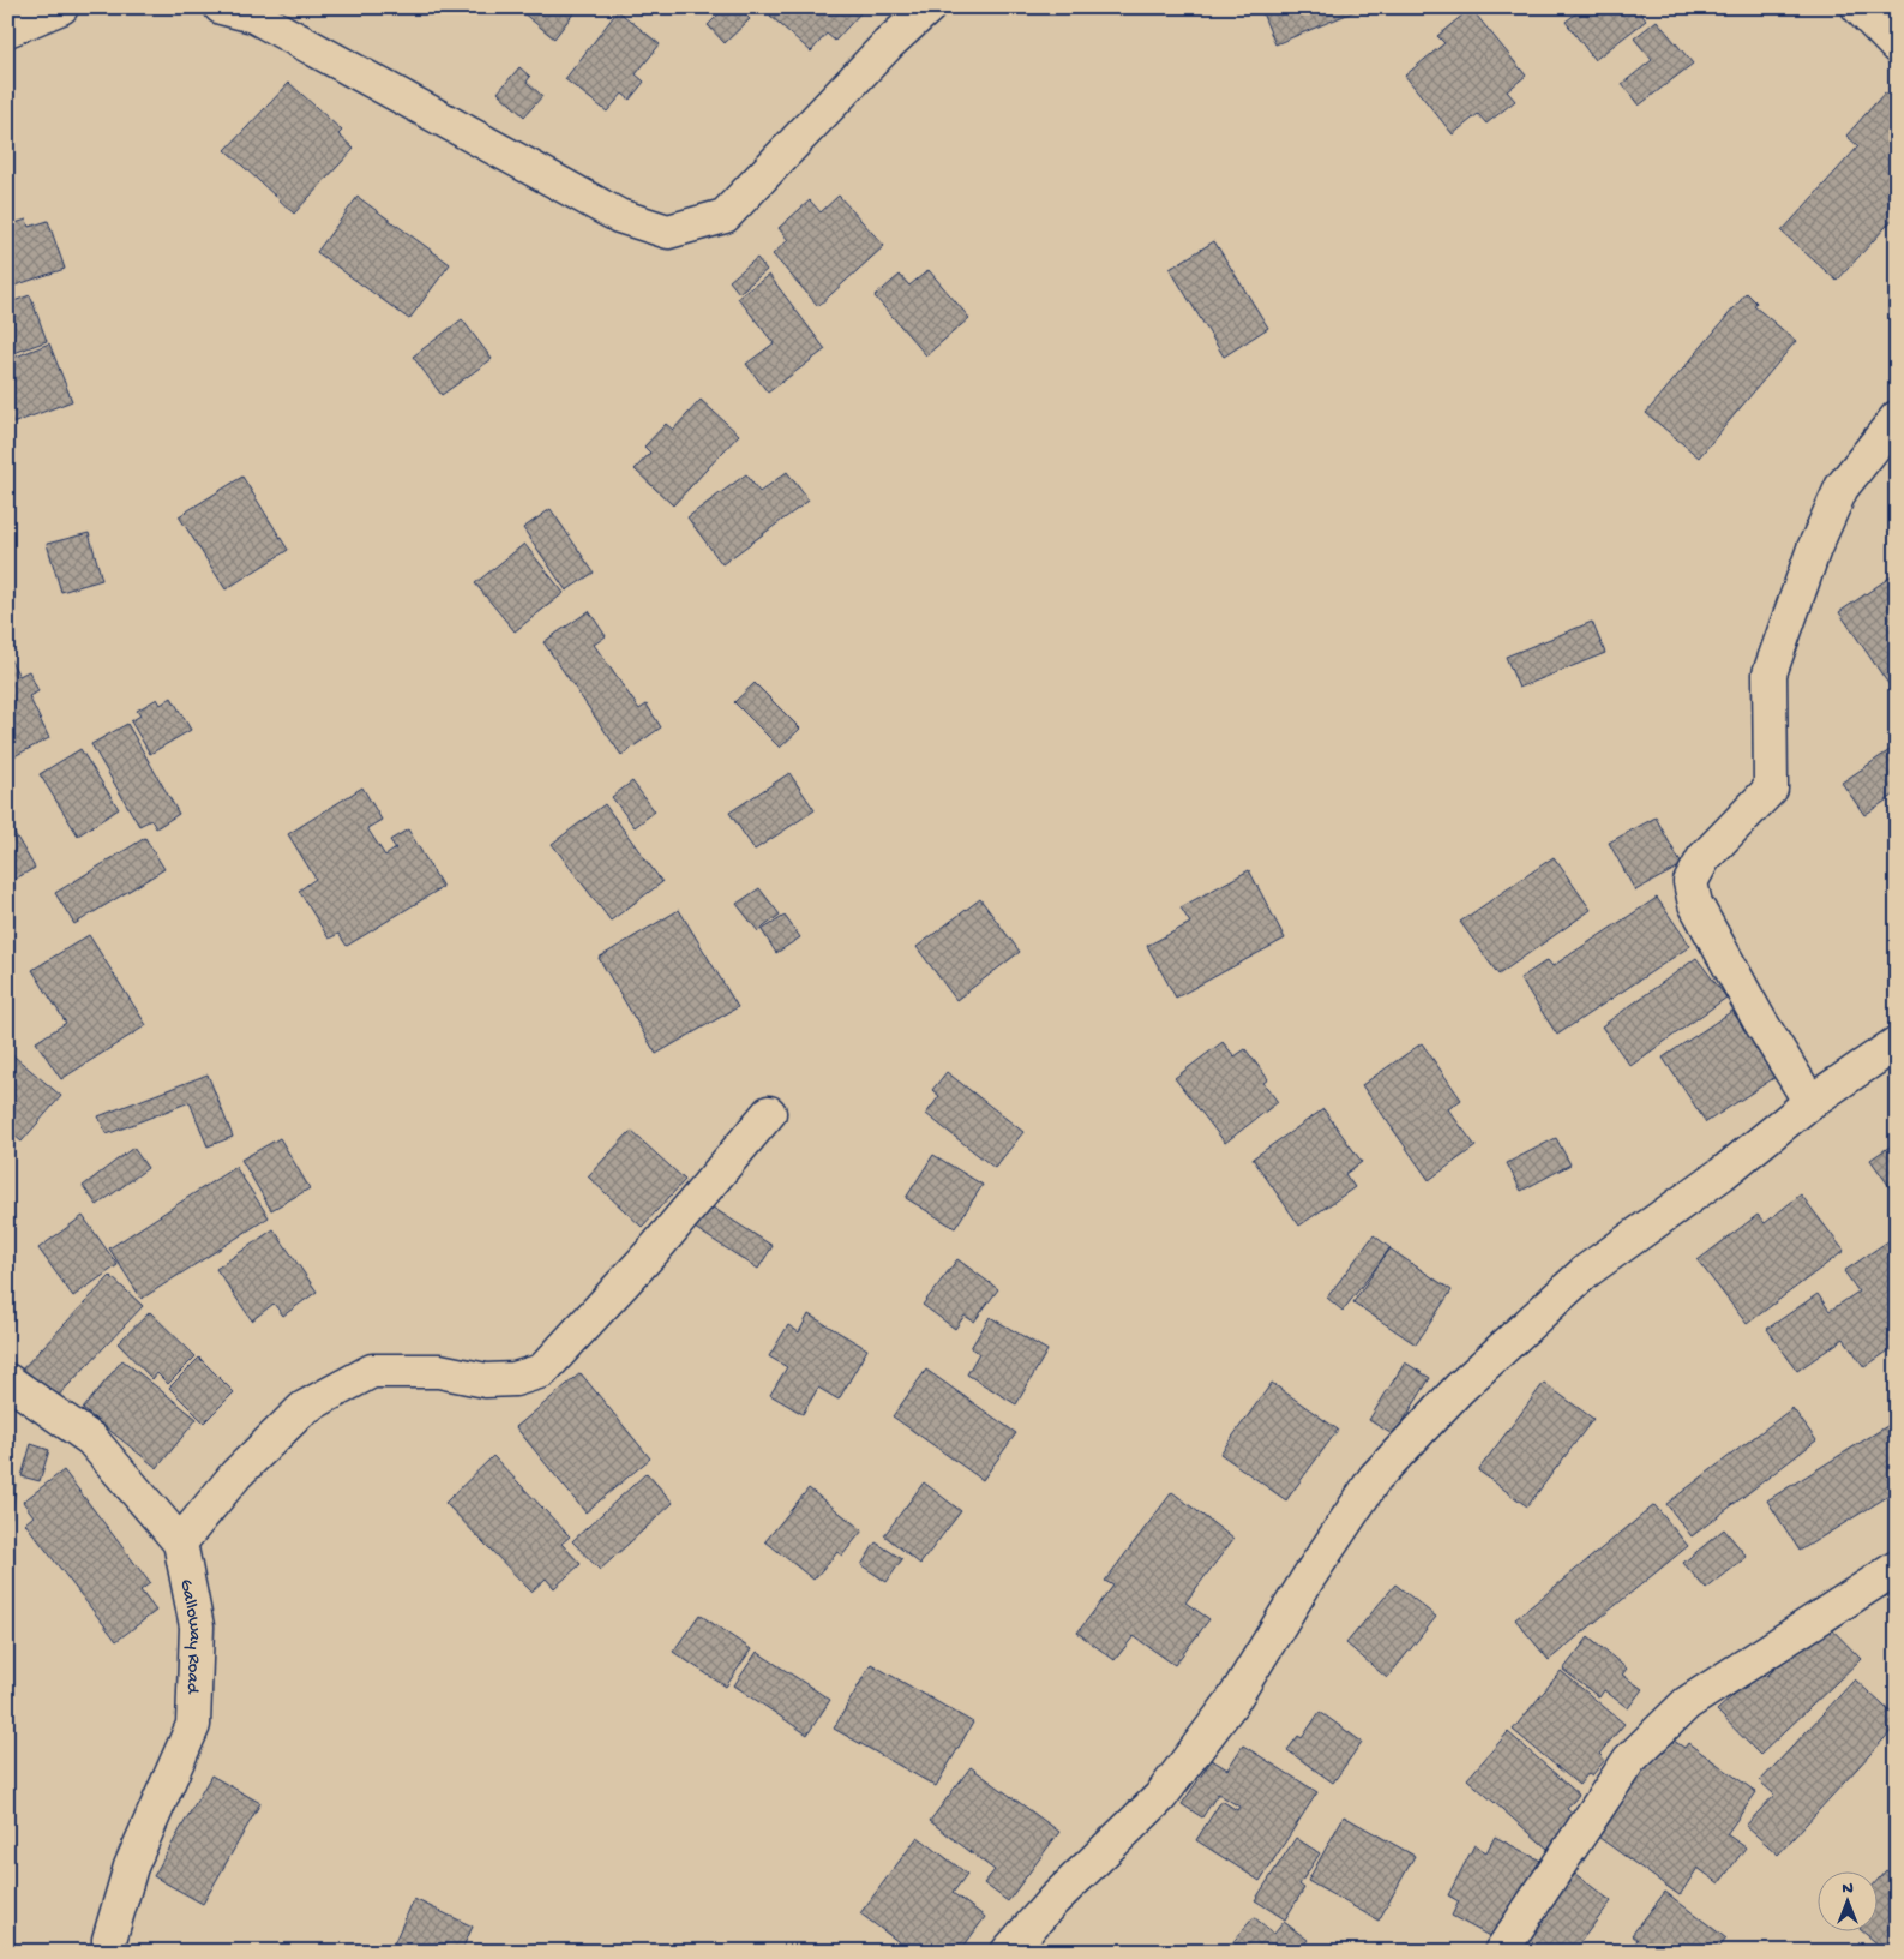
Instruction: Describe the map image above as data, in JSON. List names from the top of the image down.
{
  "streets": {
    "street": ["Galloway Road"]
  },
  "north": "top"
}
